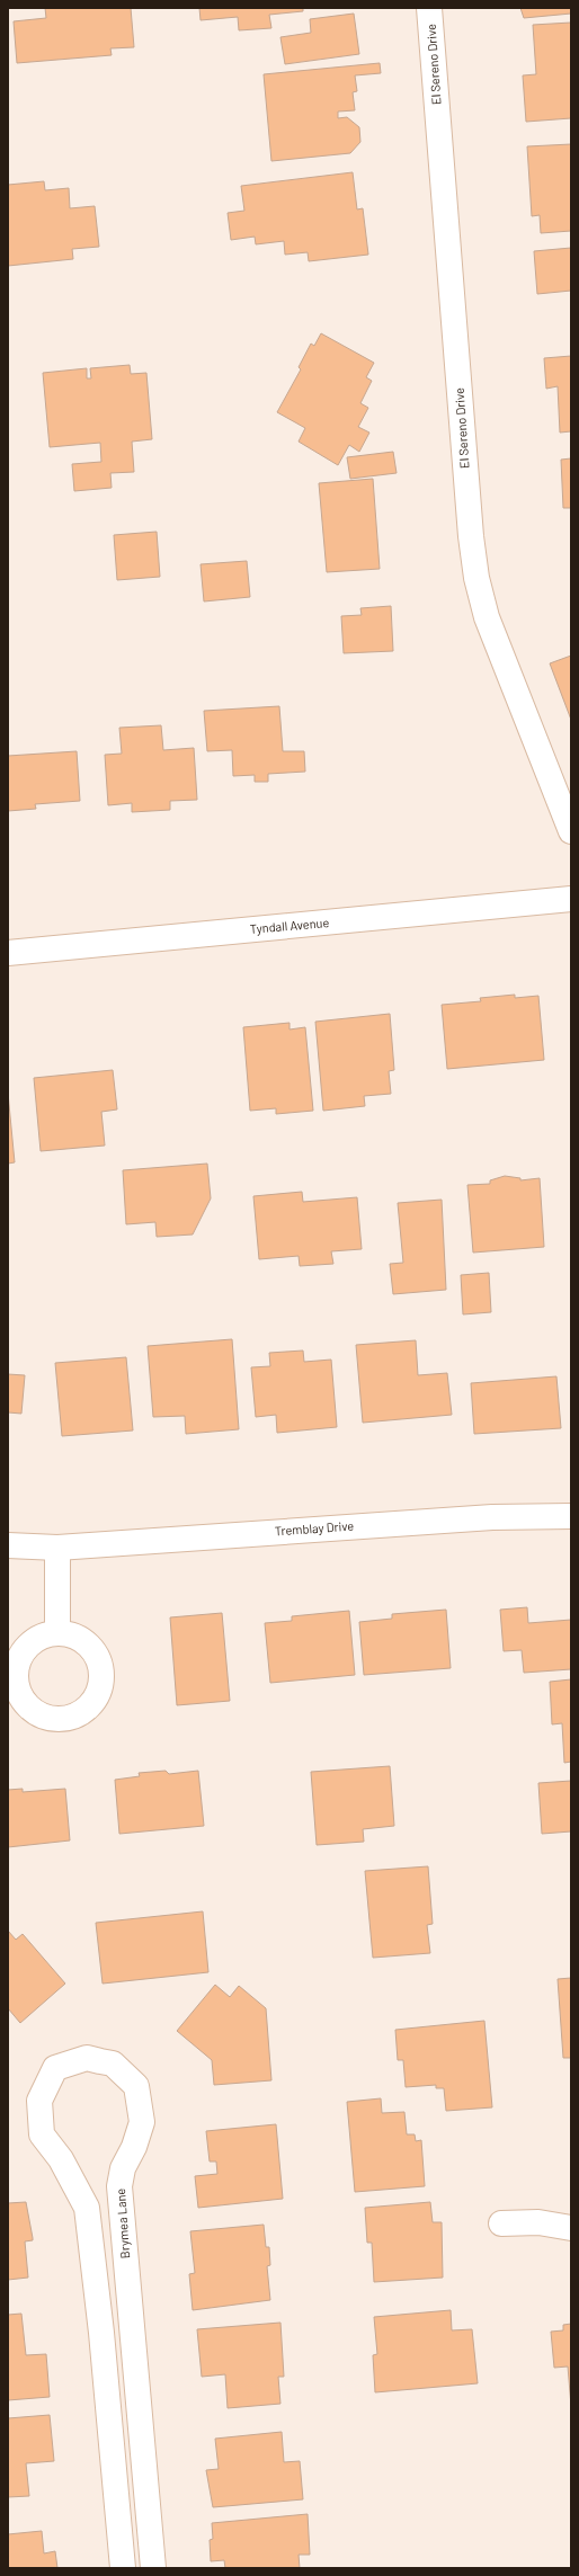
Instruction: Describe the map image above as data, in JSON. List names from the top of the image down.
{
  "streets": {
    "street": [
      "El Sereno Drive",
      "Tyndall Avenue",
      "Tremblay Drive",
      "Brymea Lane"
    ]
  }
}
